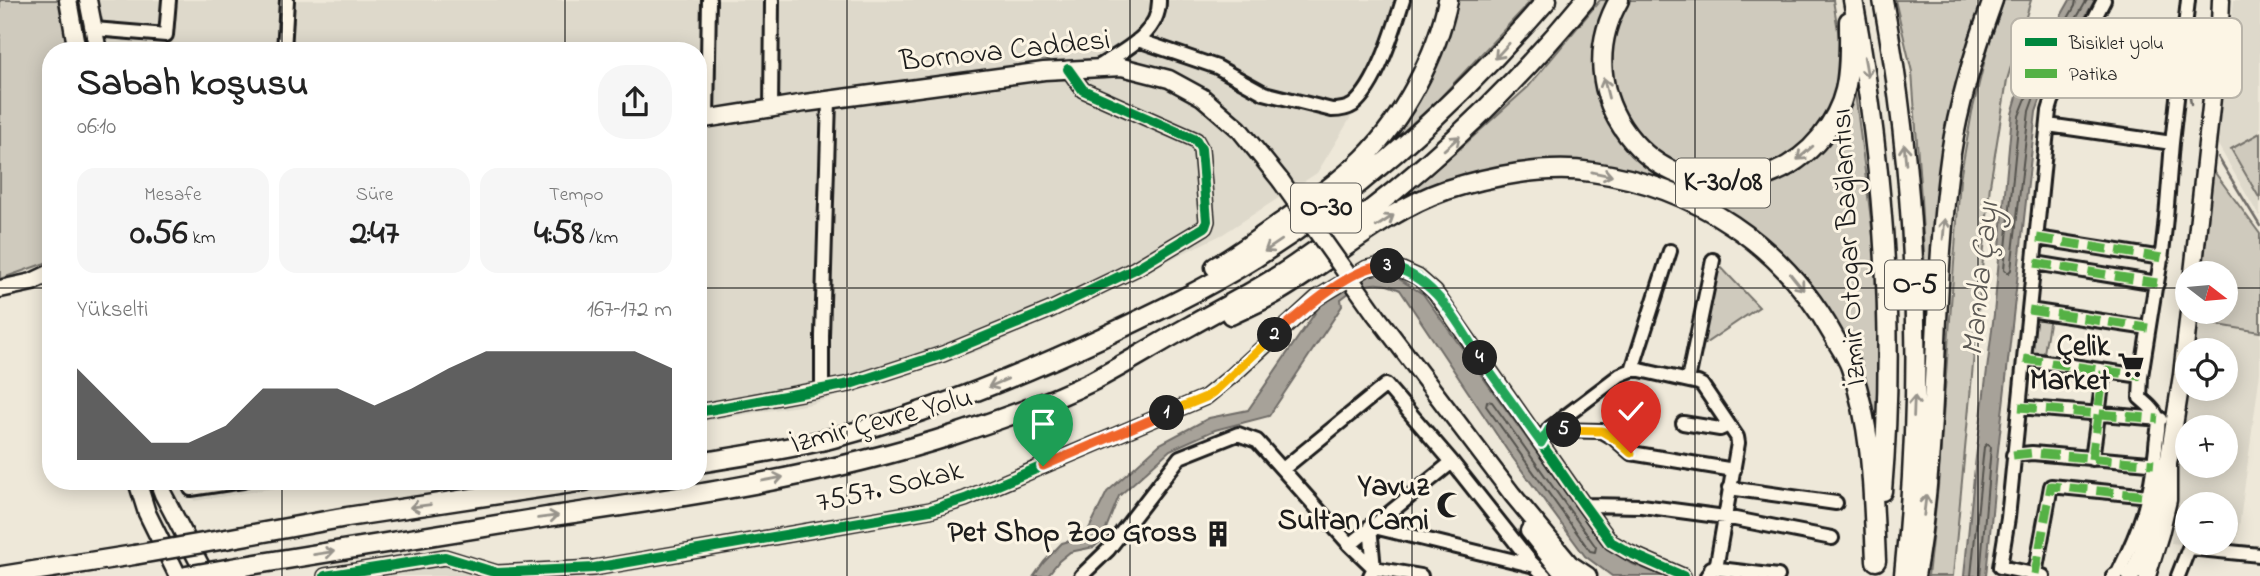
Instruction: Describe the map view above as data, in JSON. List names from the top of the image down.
{
  "streets": {
    "highway": [
      "K-30/08",
      "O-30",
      "İzmir Otogar Bağlantısı",
      "O-5",
      "İzmir Çevre Yolu"
    ],
    "main road": ["Bornova Caddesi"],
    "street": ["7557. Sokak"]
  },
  "crossings": [
    ["K-30/08", "İzmir Otogar Bağlantısı"]
  ],
  "water": ["Manda Çayı"],
  "places": {
    "supermarket": ["Çelik Market"],
    "mosque": ["Yavuz Sultan Cami"],
    "building": ["Pet Shop Zoo Gross"]
  },
  "legend": ["Bisiklet yolu", "Patika"],
  "north": "right",
  "page": {
    "heading": ["Sabah koşusu", "06:10"],
    "stats": [
      ["Mesafe", "0.56 km"],
      ["Süre", "2:47"],
      ["Tempo", "4:58 /km"]
    ],
    "pins": [
      "3",
      "2",
      "4",
      "1",
      "5"
    ],
    "map_buttons": ["+", "−"],
    "chart": ["Yükselti", "167–172 m"]
  }
}
